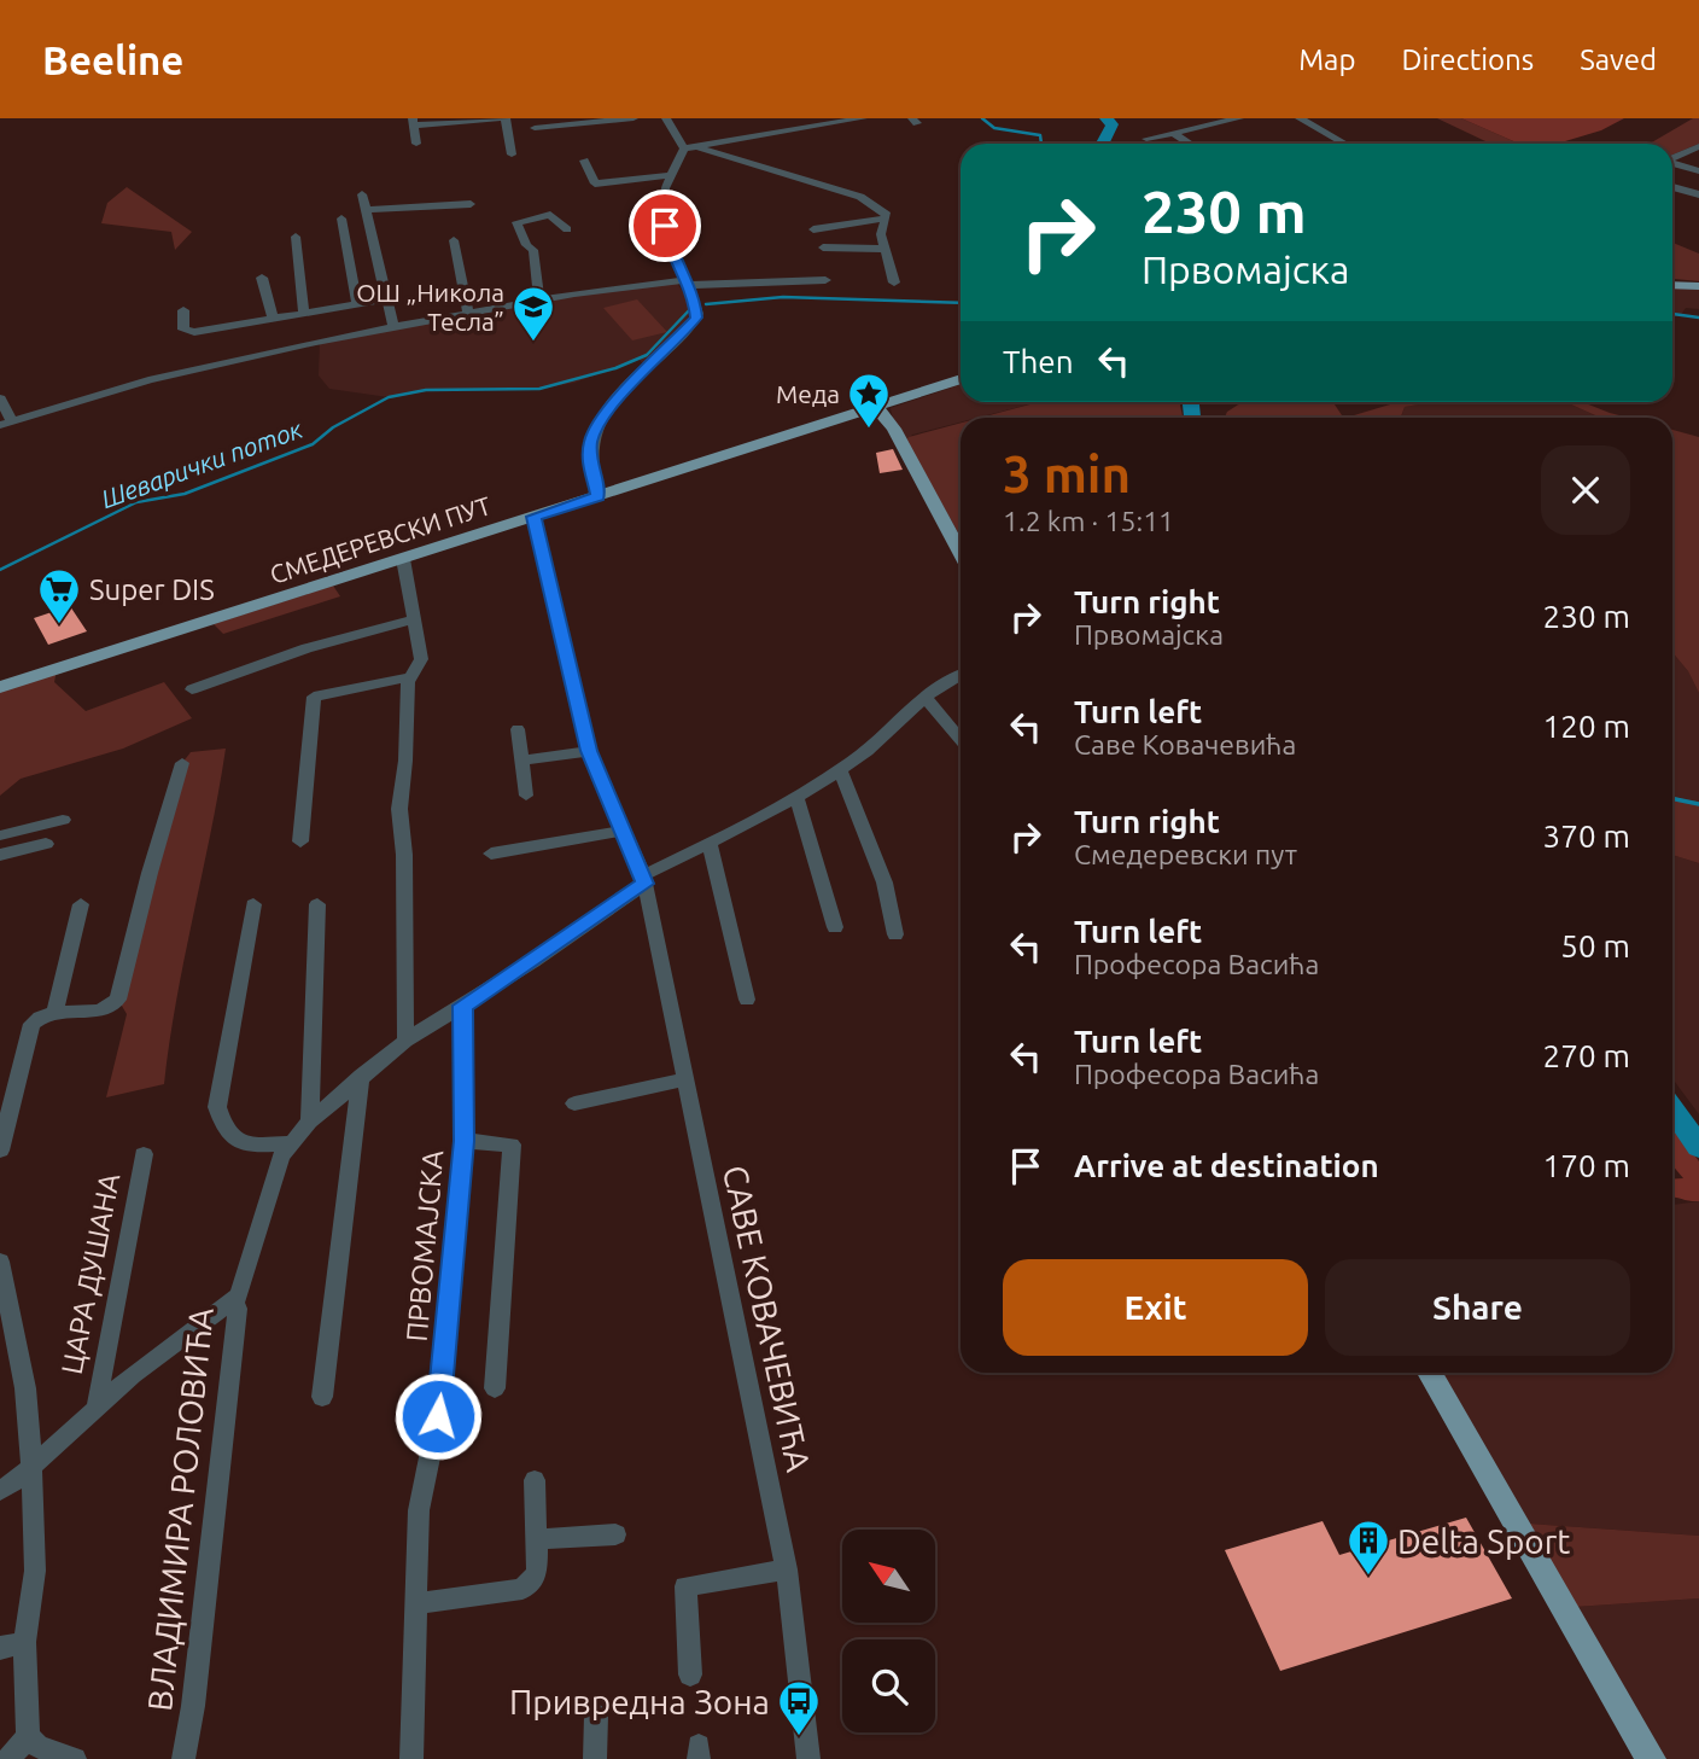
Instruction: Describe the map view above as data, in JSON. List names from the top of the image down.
{
  "streets": {
    "main road": ["СМЕДЕРЕВСКИ ПУТ"],
    "street": [
      "ПРВОМАЈСКА",
      "ЦАРА ДУШАНА",
      "САВЕ КОВАЧЕВИЋА",
      "ВЛАДИМИРА РОЛОВИЋА"
    ]
  },
  "crossings": [
    ["СМЕДЕРЕВСКИ ПУТ", "САВЕ КОВАЧЕВИЋА"],
    ["ПРВОМАЈСКА", "ВЛАДИМИРА РОЛОВИЋА"]
  ],
  "water": ["Шеварички поток"],
  "places": {
    "school or university": ["ОШ „Никола Тесла”"],
    "place": ["Меда"],
    "supermarket": ["Super DIS"],
    "building": ["Delta Sport"],
    "bus stop": ["Привредна Зона"]
  },
  "north": "top left",
  "page": {
    "header": "Beeline",
    "nav": ["Map", "Directions", "Saved"],
    "turn": ["230 m", "Првомајска"],
    "then": "Then",
    "heading": ["3 min", "1.2 km · 15:11"],
    "list": [
      {
        "name": "Turn right",
        "note": "Првомајска",
        "value": "230 m"
      },
      {
        "name": "Turn left",
        "note": "Саве Ковачевића",
        "value": "120 m"
      },
      {
        "name": "Turn right",
        "note": "Смедеревски пут",
        "value": "370 m"
      },
      {
        "name": "Turn left",
        "note": "Професора Васића",
        "value": "50 m"
      },
      {
        "name": "Turn left",
        "note": "Професора Васића",
        "value": "270 m"
      },
      {
        "name": "Arrive at destination",
        "value": "170 m"
      }
    ],
    "buttons": ["Exit", "Share"]
  }
}
